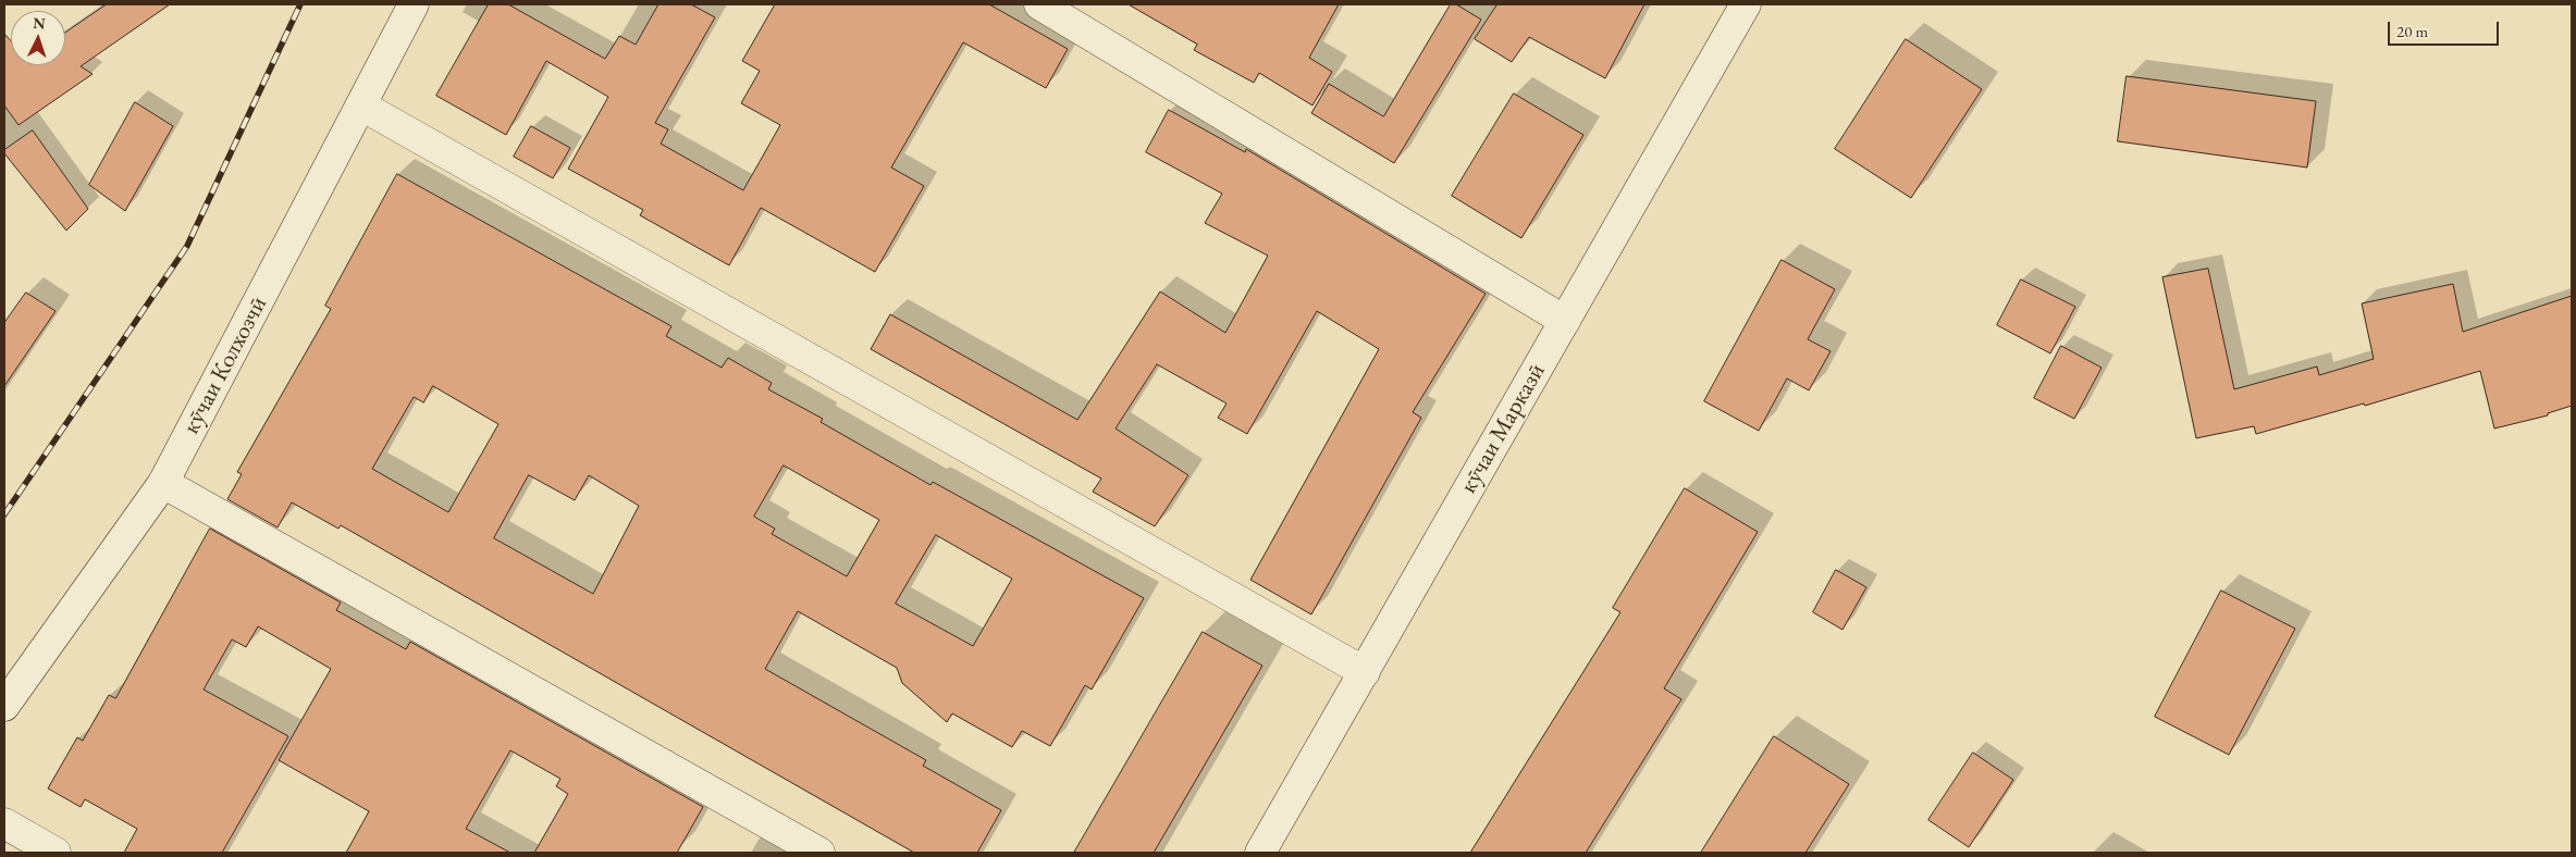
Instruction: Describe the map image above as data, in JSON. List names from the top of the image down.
{
  "streets": {
    "street": ["кӯчаи Колхозчӣ", "кӯчаи Марказӣ"]
  },
  "scale_bar": "20 m",
  "north": "top"
}
